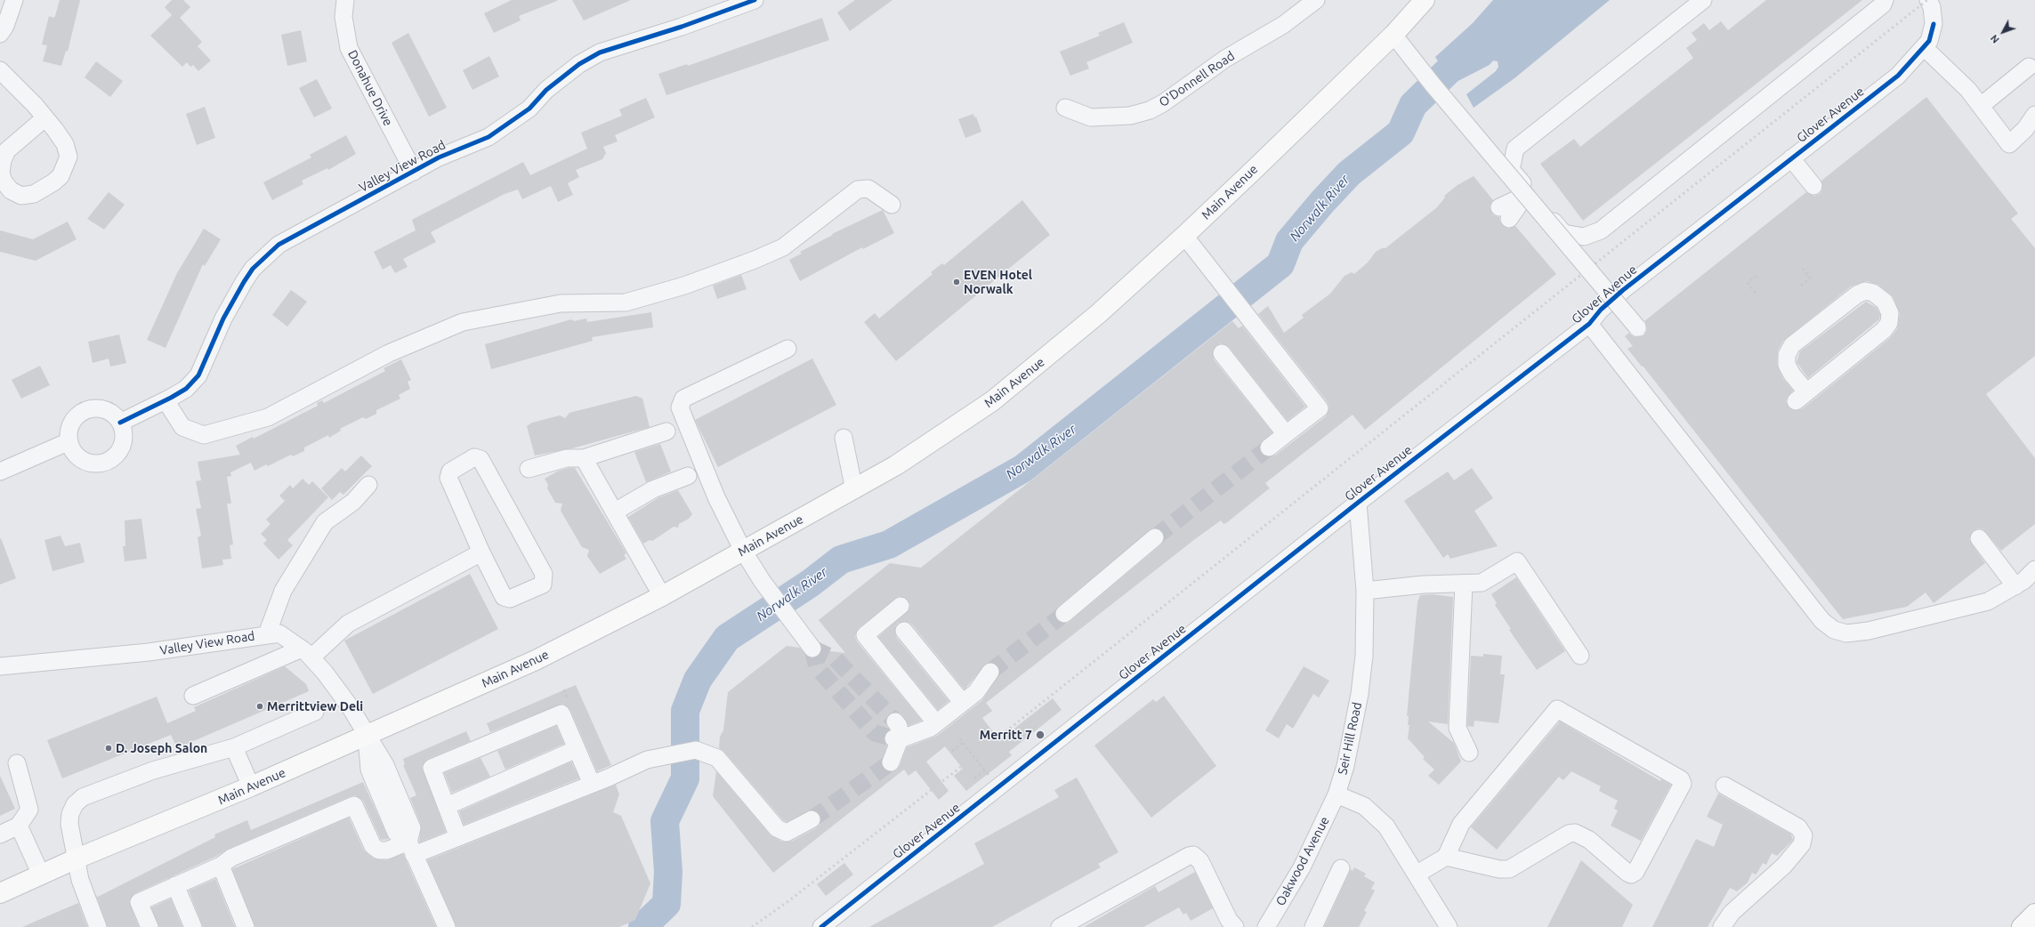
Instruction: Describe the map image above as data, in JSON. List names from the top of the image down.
{
  "streets": {
    "main road": ["Main Avenue"],
    "street": [
      "O'Donnell Road",
      "Donahue Drive",
      "Glover Avenue",
      "Valley View Road",
      "Seir Hill Road",
      "Oakwood Avenue"
    ]
  },
  "crossings": [
    ["Donahue Drive", "Valley View Road"],
    ["Glover Avenue", "Seir Hill Road"],
    ["Valley View Road", "Main Avenue"],
    ["Seir Hill Road", "Oakwood Avenue"]
  ],
  "water": ["Norwalk River"],
  "places": [
    "EVEN Hotel Norwalk",
    "Merrittview Deli",
    "Merritt 7",
    "D. Joseph Salon"
  ],
  "north": "bottom left"
}
